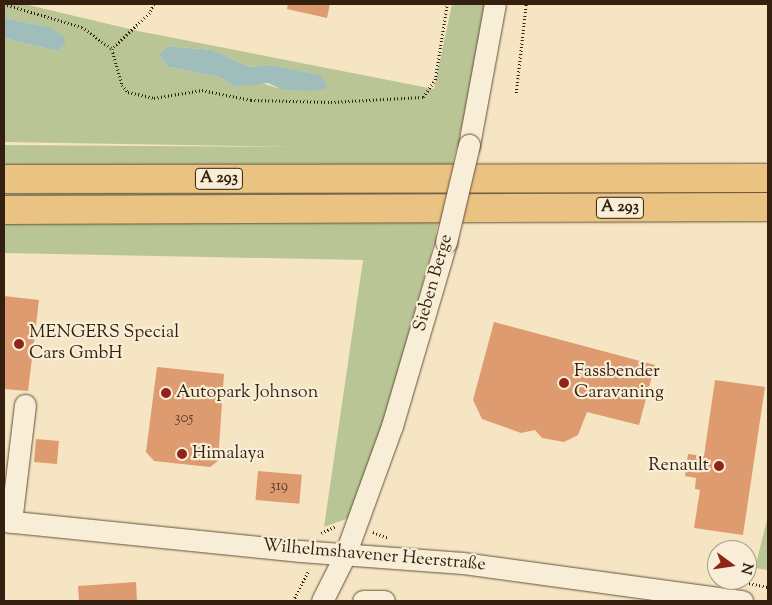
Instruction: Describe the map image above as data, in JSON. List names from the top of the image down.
{
  "streets": {
    "highway": ["A 293"],
    "street": ["Sieben Berge", "Wilhelmshavener Heerstraße"]
  },
  "crossings": [
    ["Sieben Berge", "Wilhelmshavener Heerstraße"]
  ],
  "places": [
    "MENGERS Special Cars GmbH",
    "Fassbender Caravaning",
    "Autopark Johnson",
    "Himalaya",
    "Renault"
  ],
  "house_numbers": ["305", "319"],
  "north": "right"
}
